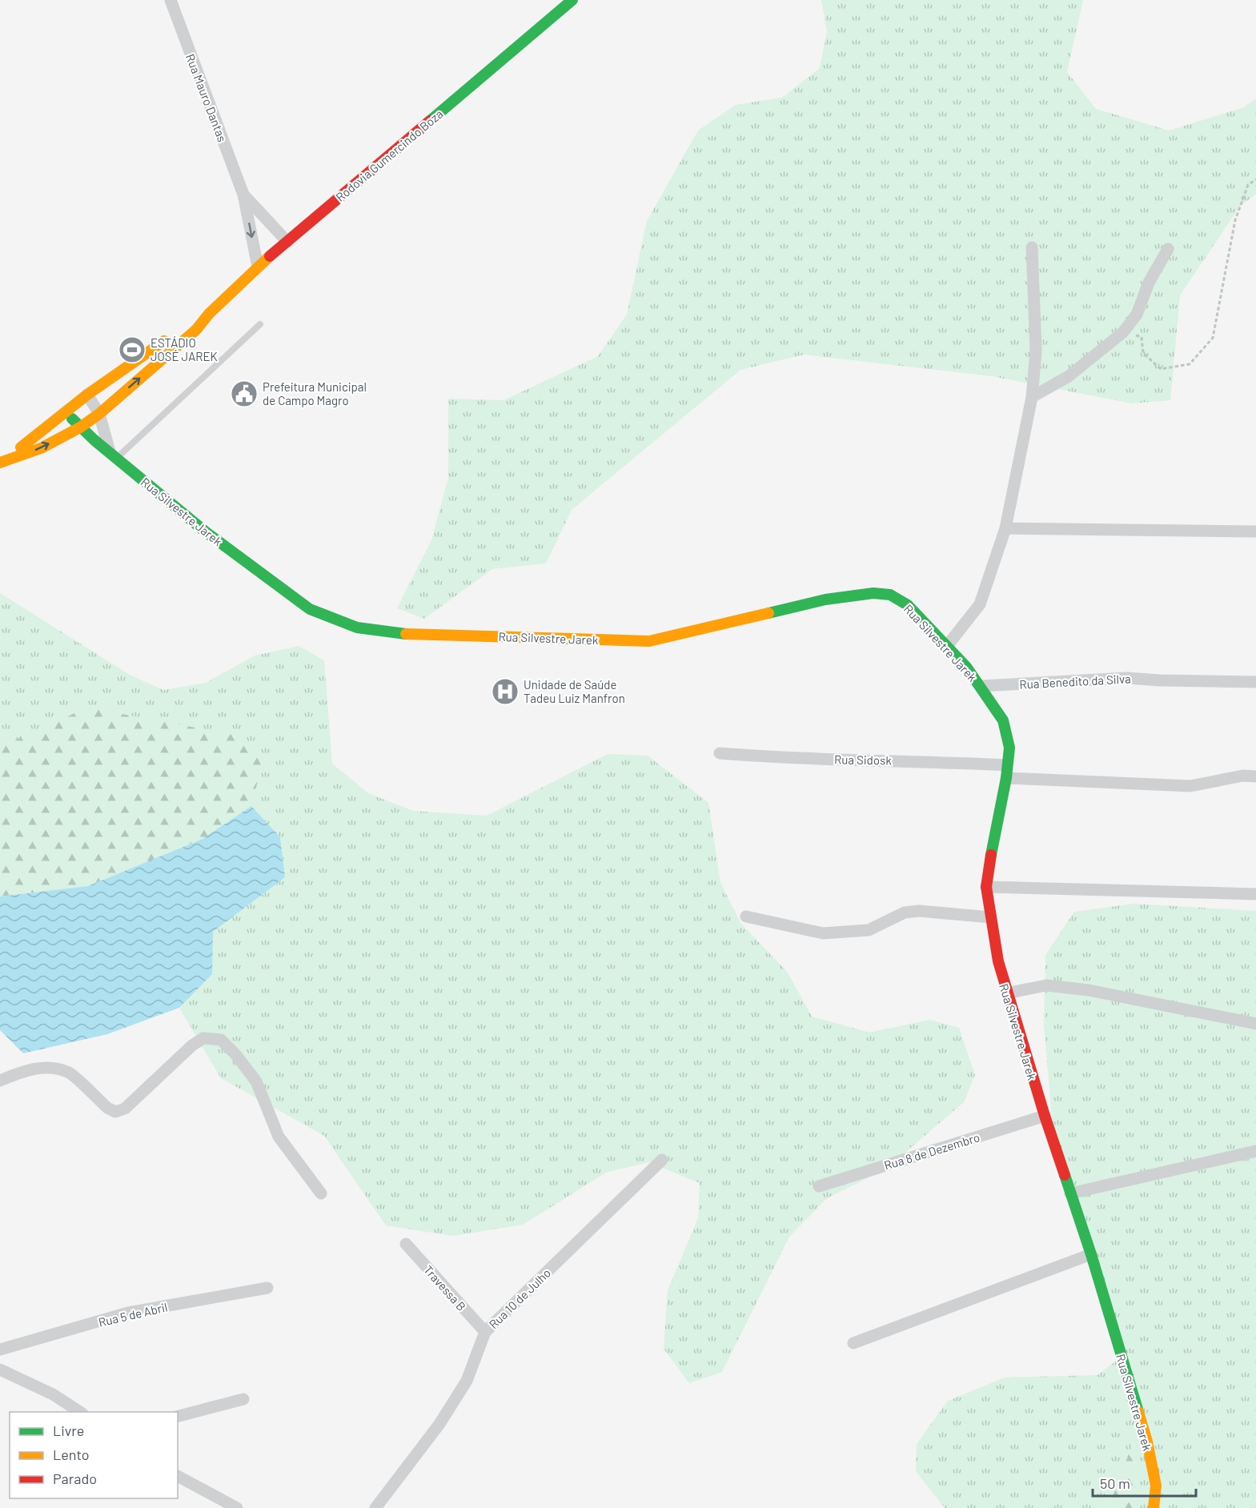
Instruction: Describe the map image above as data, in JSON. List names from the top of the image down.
{
  "streets": {
    "street": [
      "Rua Mauro Dantas",
      "Rodovia Gumercindo Boza",
      "Rua Silvestre Jarek",
      "Rua Benedito da Silva",
      "Rua Sidosk",
      "Rua 8 de Dezembro",
      "Travessa B",
      "Rua 10 de Julho",
      "Rua 5 de Abril"
    ]
  },
  "crossings": [
    ["Rua Mauro Dantas", "Rodovia Gumercindo Boza"],
    ["Rodovia Gumercindo Boza", "Rua Silvestre Jarek"],
    ["Rua Silvestre Jarek", "Rua Benedito da Silva"],
    ["Rua Silvestre Jarek", "Rua Sidosk"],
    ["Rua Silvestre Jarek", "Rua 8 de Dezembro"],
    ["Travessa B", "Rua 10 de Julho"]
  ],
  "places": {
    "sports": ["ESTÁDIO JOSÉ JAREK"],
    "public building": ["Prefeitura Municipal de Campo Magro"],
    "hospital": ["Unidade de Saúde Tadeu Luiz Manfron"]
  },
  "legend": ["Livre", "Lento", "Parado"],
  "scale_bar": "50 m"
}
